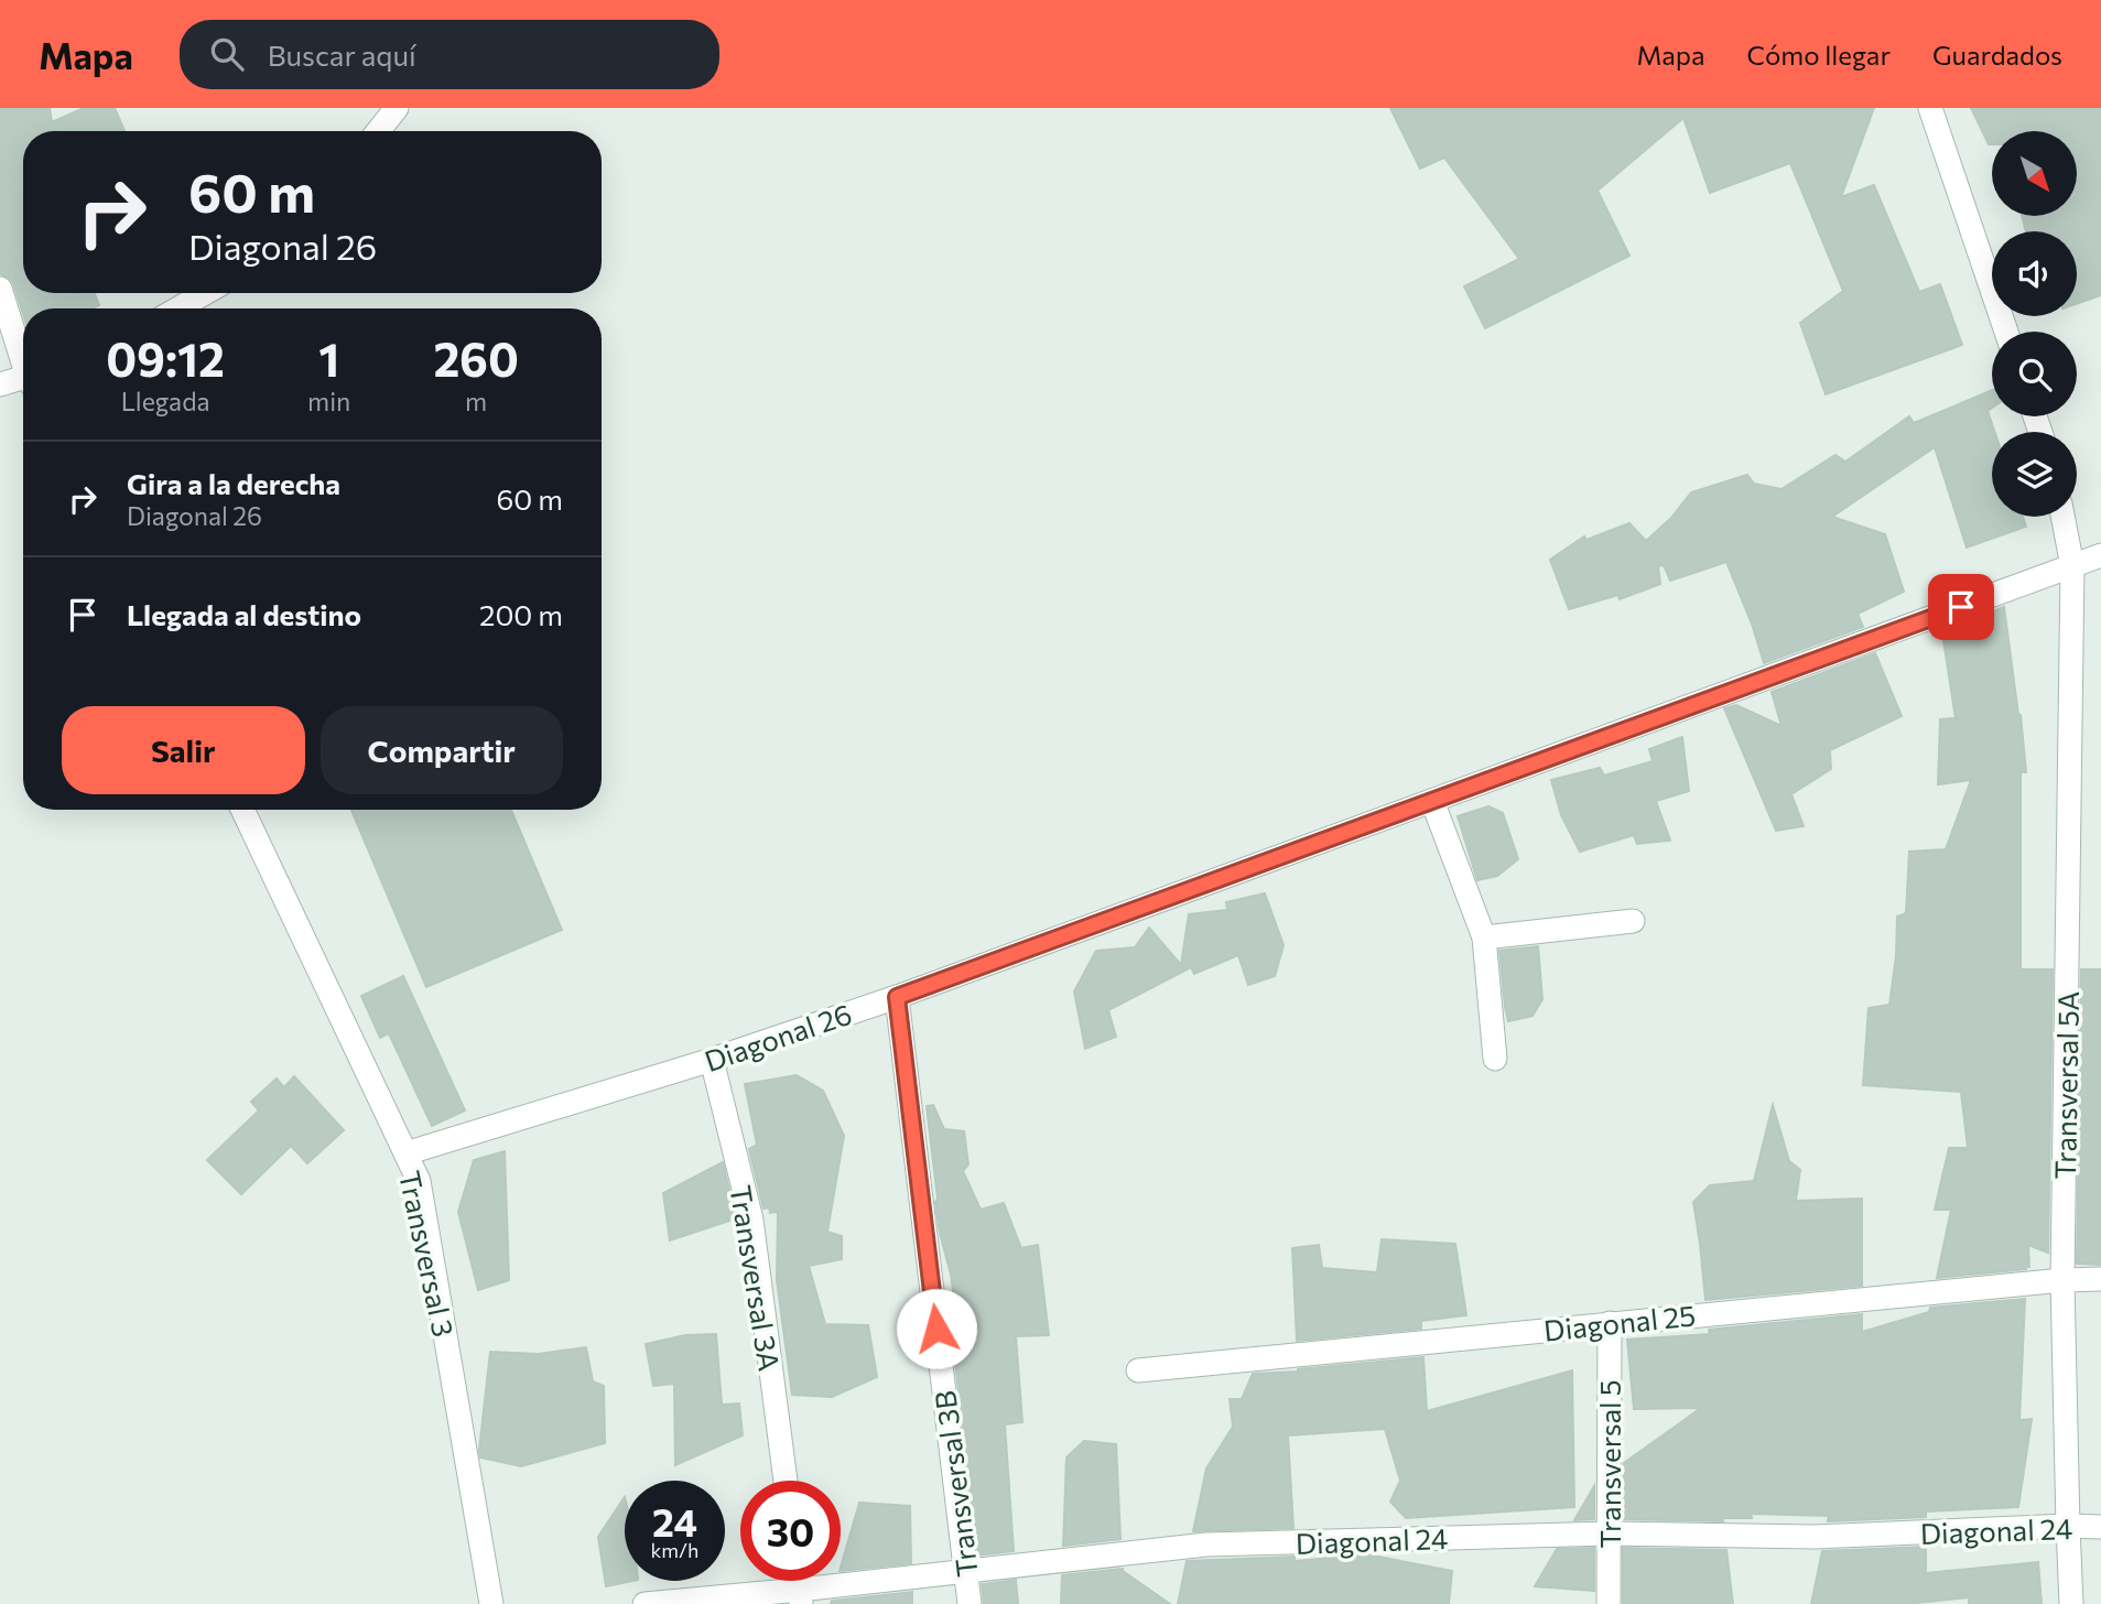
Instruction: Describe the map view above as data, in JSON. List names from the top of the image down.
{
  "streets": {
    "street": [
      "Diagonal 26",
      "Transversal 5A",
      "Transversal 3",
      "Transversal 3A",
      "Diagonal 25",
      "Transversal 5",
      "Transversal 3B",
      "Diagonal 24"
    ]
  },
  "crossings": [
    ["Diagonal 26", "Transversal 5A"],
    ["Diagonal 26", "Transversal 3"],
    ["Diagonal 26", "Transversal 3A"],
    ["Diagonal 26", "Transversal 3B"],
    ["Transversal 5A", "Diagonal 25"],
    ["Transversal 5A", "Diagonal 24"],
    ["Diagonal 25", "Transversal 5"],
    ["Transversal 5", "Diagonal 24"],
    ["Transversal 3B", "Diagonal 24"]
  ],
  "north": "bottom right",
  "page": {
    "header": "Mapa",
    "search": "Buscar aquí",
    "nav": ["Mapa", "Cómo llegar", "Guardados"],
    "turn": ["60 m", "Diagonal 26"],
    "eta": [
      "09:12",
      "Llegada",
      "1",
      "min",
      "260",
      "m"
    ],
    "list": [
      {
        "name": "Gira a la derecha",
        "note": "Diagonal 26",
        "value": "60 m"
      },
      {
        "name": "Llegada al destino",
        "value": "200 m"
      }
    ],
    "buttons": ["Salir", "Compartir"],
    "speed": "24 km/h",
    "limit": "30"
  }
}
